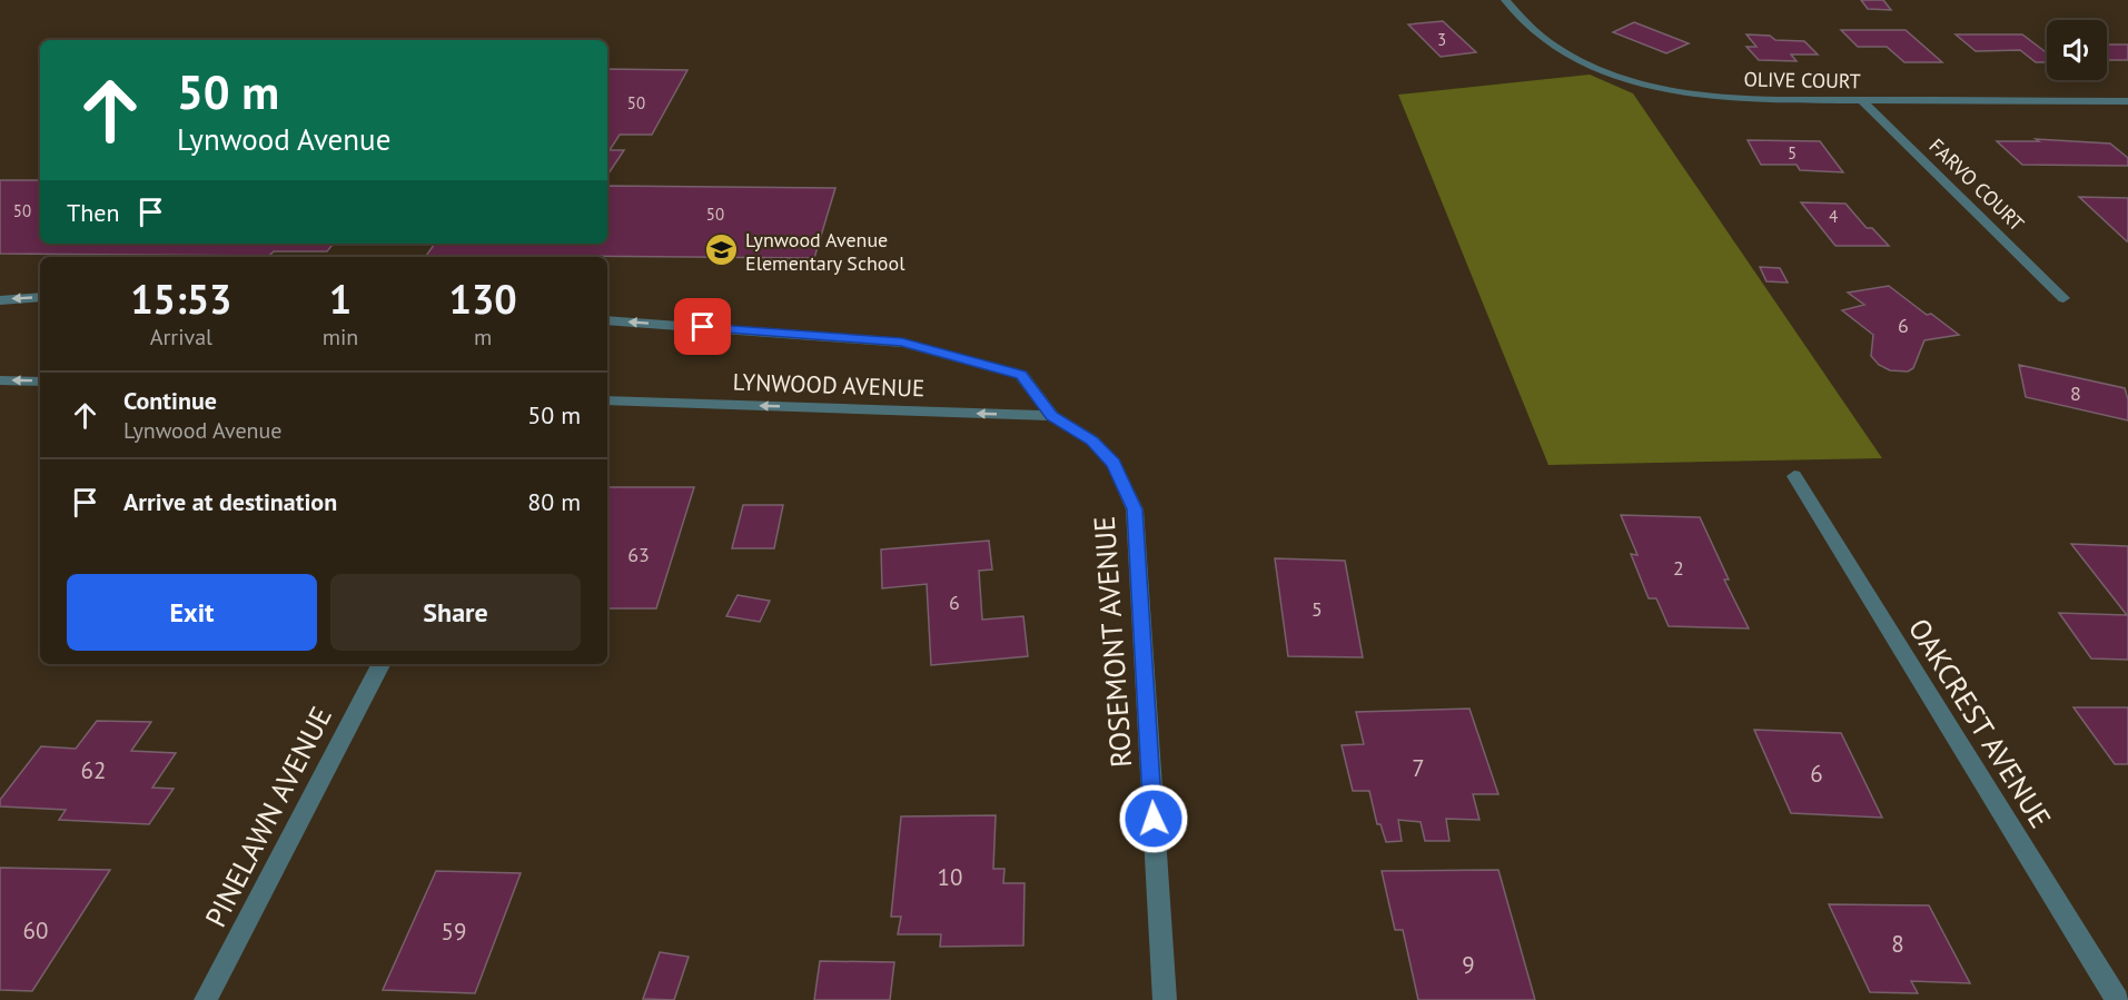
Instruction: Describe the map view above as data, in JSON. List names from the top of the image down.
{
  "streets": {
    "street": [
      "OLIVE COURT",
      "FARVO COURT",
      "LYNWOOD AVENUE",
      "ROSEMONT AVENUE",
      "OAKCREST AVENUE",
      "PINELAWN AVENUE"
    ]
  },
  "crossings": [
    ["OLIVE COURT", "FARVO COURT"],
    ["LYNWOOD AVENUE", "ROSEMONT AVENUE"]
  ],
  "one_way": ["LYNWOOD AVENUE"],
  "places": {
    "school or university": ["Lynwood Avenue Elementary School"]
  },
  "house_numbers": [
    "3",
    "50",
    "5",
    "50",
    "50",
    "4",
    "6",
    "8",
    "63",
    "2",
    "6",
    "5",
    "7",
    "62",
    "6",
    "10",
    "60",
    "59",
    "8",
    "9"
  ],
  "page": {
    "turn": ["50 m", "Lynwood Avenue"],
    "then": "Then",
    "eta": [
      "15:53",
      "Arrival",
      "1",
      "min",
      "130",
      "m"
    ],
    "list": [
      {
        "name": "Continue",
        "note": "Lynwood Avenue",
        "value": "50 m"
      },
      {
        "name": "Arrive at destination",
        "value": "80 m"
      }
    ],
    "buttons": ["Exit", "Share"]
  }
}
